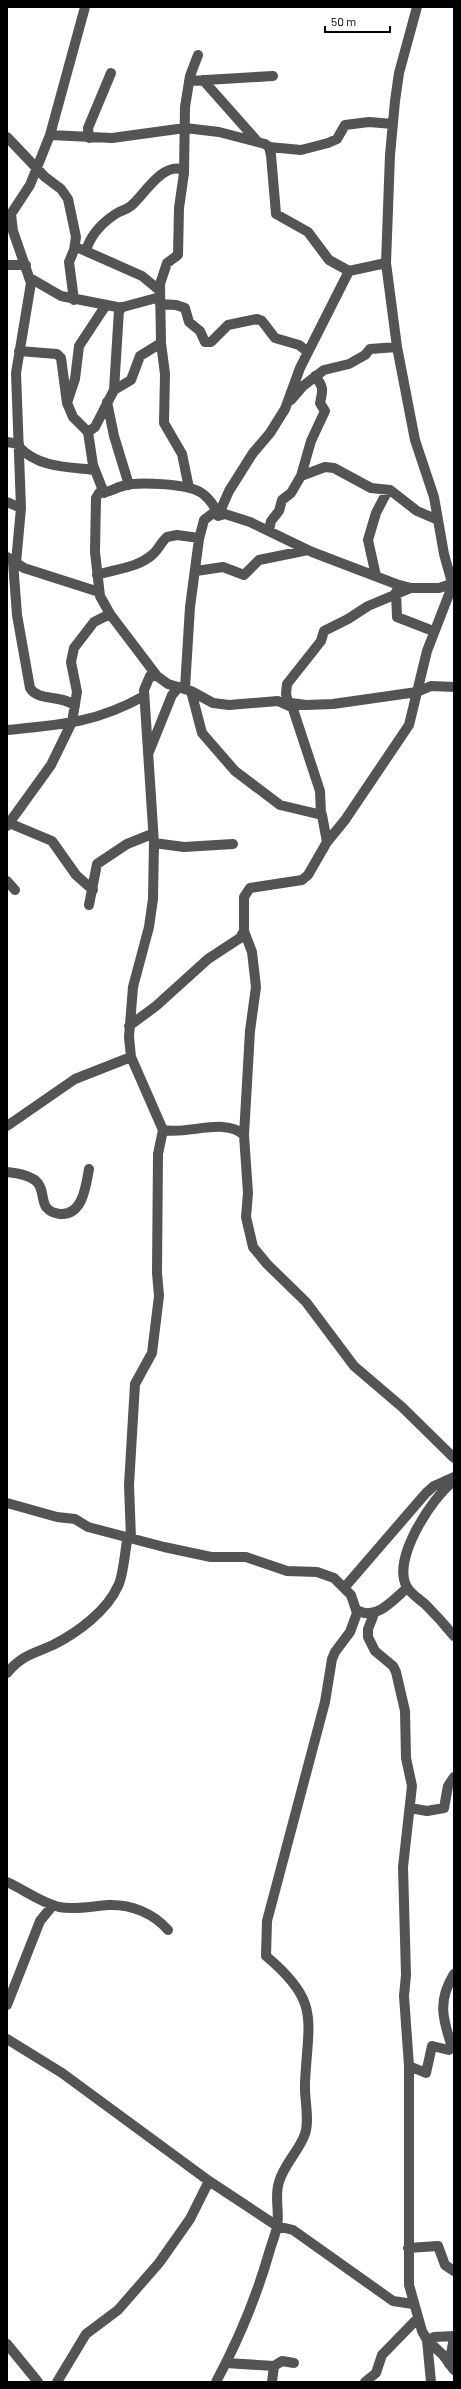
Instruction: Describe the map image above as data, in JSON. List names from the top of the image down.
{
  "scale_bar": "50 m"
}
